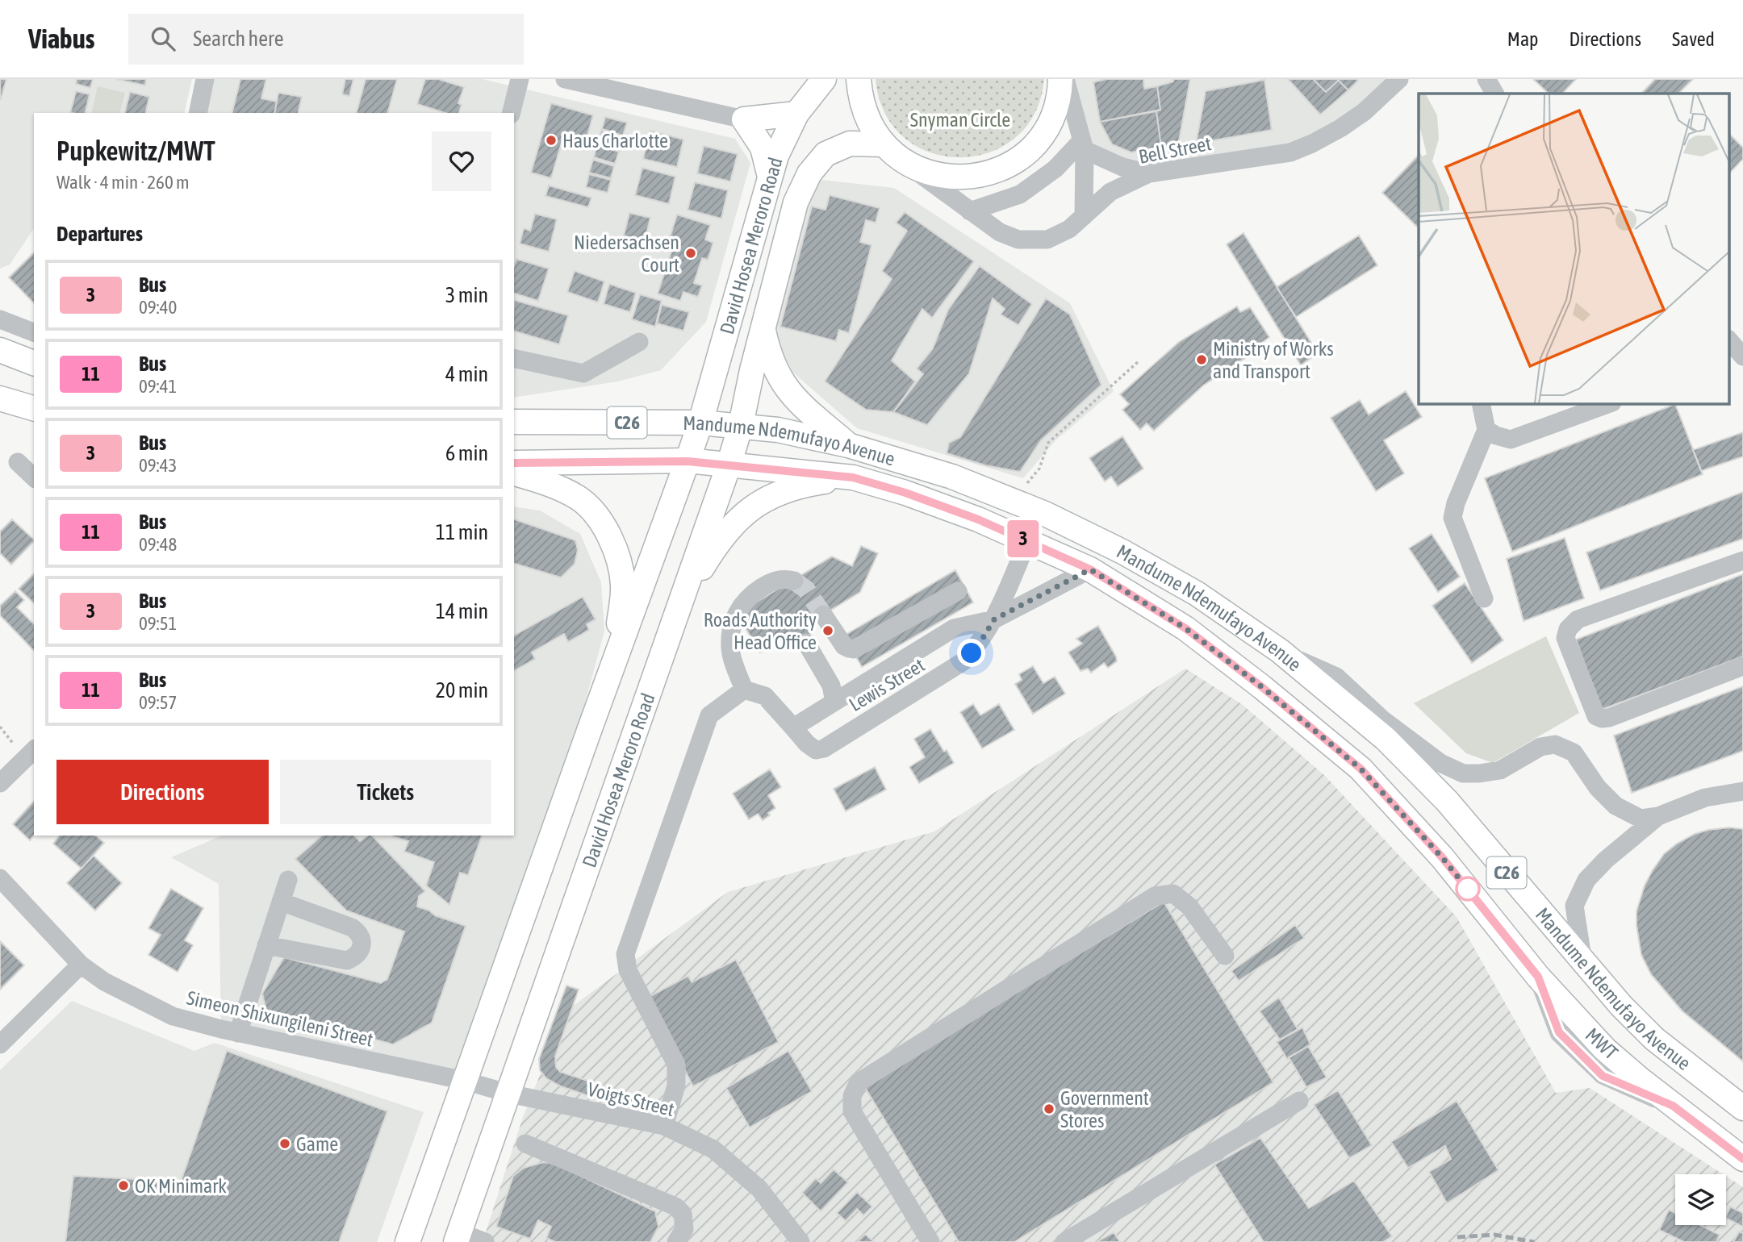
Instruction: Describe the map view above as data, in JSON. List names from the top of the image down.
{
  "streets": {
    "main road": ["David Hosea Meroro Road", "C26", "Mandume Ndemufayo Avenue"],
    "street": [
      "Bell Street",
      "Lewis Street",
      "Simeon Shixungileni Street",
      "Voigts Street"
    ]
  },
  "crossings": [
    ["David Hosea Meroro Road", "Mandume Ndemufayo Avenue"],
    ["David Hosea Meroro Road", "Voigts Street"],
    ["Mandume Ndemufayo Avenue", "Lewis Street"]
  ],
  "parks": ["Snyman Circle"],
  "places": [
    "Haus Charlotte",
    "Niedersachsen Court",
    "Ministry of Works and Transport",
    "Roads Authority Head Office",
    "Government Stores",
    "Game",
    "OK Minimark"
  ],
  "lines": ["bus line 3"],
  "page": {
    "header": "Viabus",
    "search": "Search here",
    "nav": ["Map", "Directions", "Saved"],
    "on_map": "3",
    "heading": [
      ["Pupkewitz/MWT", "Walk · 4 min · 260 m"],
      "Departures"
    ],
    "list": [
      {
        "mark": "3",
        "name": "Bus",
        "note": "09:40",
        "value": "3 min"
      },
      {
        "mark": "11",
        "name": "Bus",
        "note": "09:41",
        "value": "4 min"
      },
      {
        "mark": "3",
        "name": "Bus",
        "note": "09:43",
        "value": "6 min"
      },
      {
        "mark": "11",
        "name": "Bus",
        "note": "09:48",
        "value": "11 min"
      },
      {
        "mark": "3",
        "name": "Bus",
        "note": "09:51",
        "value": "14 min"
      },
      {
        "mark": "11",
        "name": "Bus",
        "note": "09:57",
        "value": "20 min"
      }
    ],
    "buttons": ["Directions", "Tickets"]
  }
}
